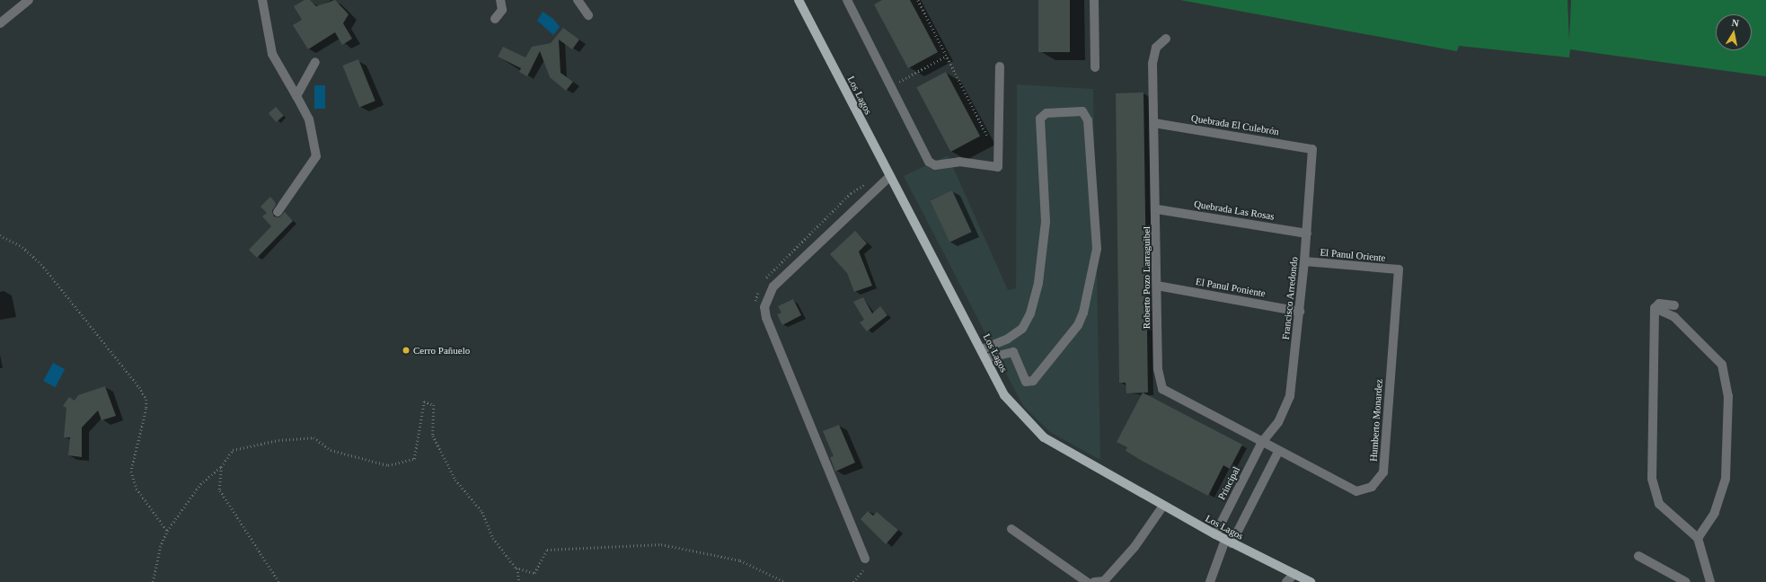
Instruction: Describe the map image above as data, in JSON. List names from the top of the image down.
{
  "streets": {
    "main road": ["Los Lagos"],
    "street": [
      "Quebrada El Culebrón",
      "Quebrada Las Rosas",
      "El Panul Oriente",
      "Roberto Pozo Larraguibel",
      "El Panul Poniente",
      "Francisco Arredondo",
      "Humberto Monardez",
      "Principal"
    ]
  },
  "crossings": [
    ["Los Lagos", "Principal"],
    ["Quebrada El Culebrón", "Roberto Pozo Larraguibel"],
    ["Quebrada El Culebrón", "Francisco Arredondo"],
    ["Quebrada Las Rosas", "Roberto Pozo Larraguibel"],
    ["Quebrada Las Rosas", "Francisco Arredondo"],
    ["El Panul Oriente", "Francisco Arredondo"],
    ["El Panul Oriente", "Humberto Monardez"],
    ["Roberto Pozo Larraguibel", "El Panul Poniente"],
    ["Roberto Pozo Larraguibel", "Francisco Arredondo"],
    ["Roberto Pozo Larraguibel", "Humberto Monardez"],
    ["Roberto Pozo Larraguibel", "Principal"],
    ["El Panul Poniente", "Francisco Arredondo"],
    ["Francisco Arredondo", "Principal"]
  ],
  "places": ["Cerro Pañuelo"],
  "north": "top"
}
